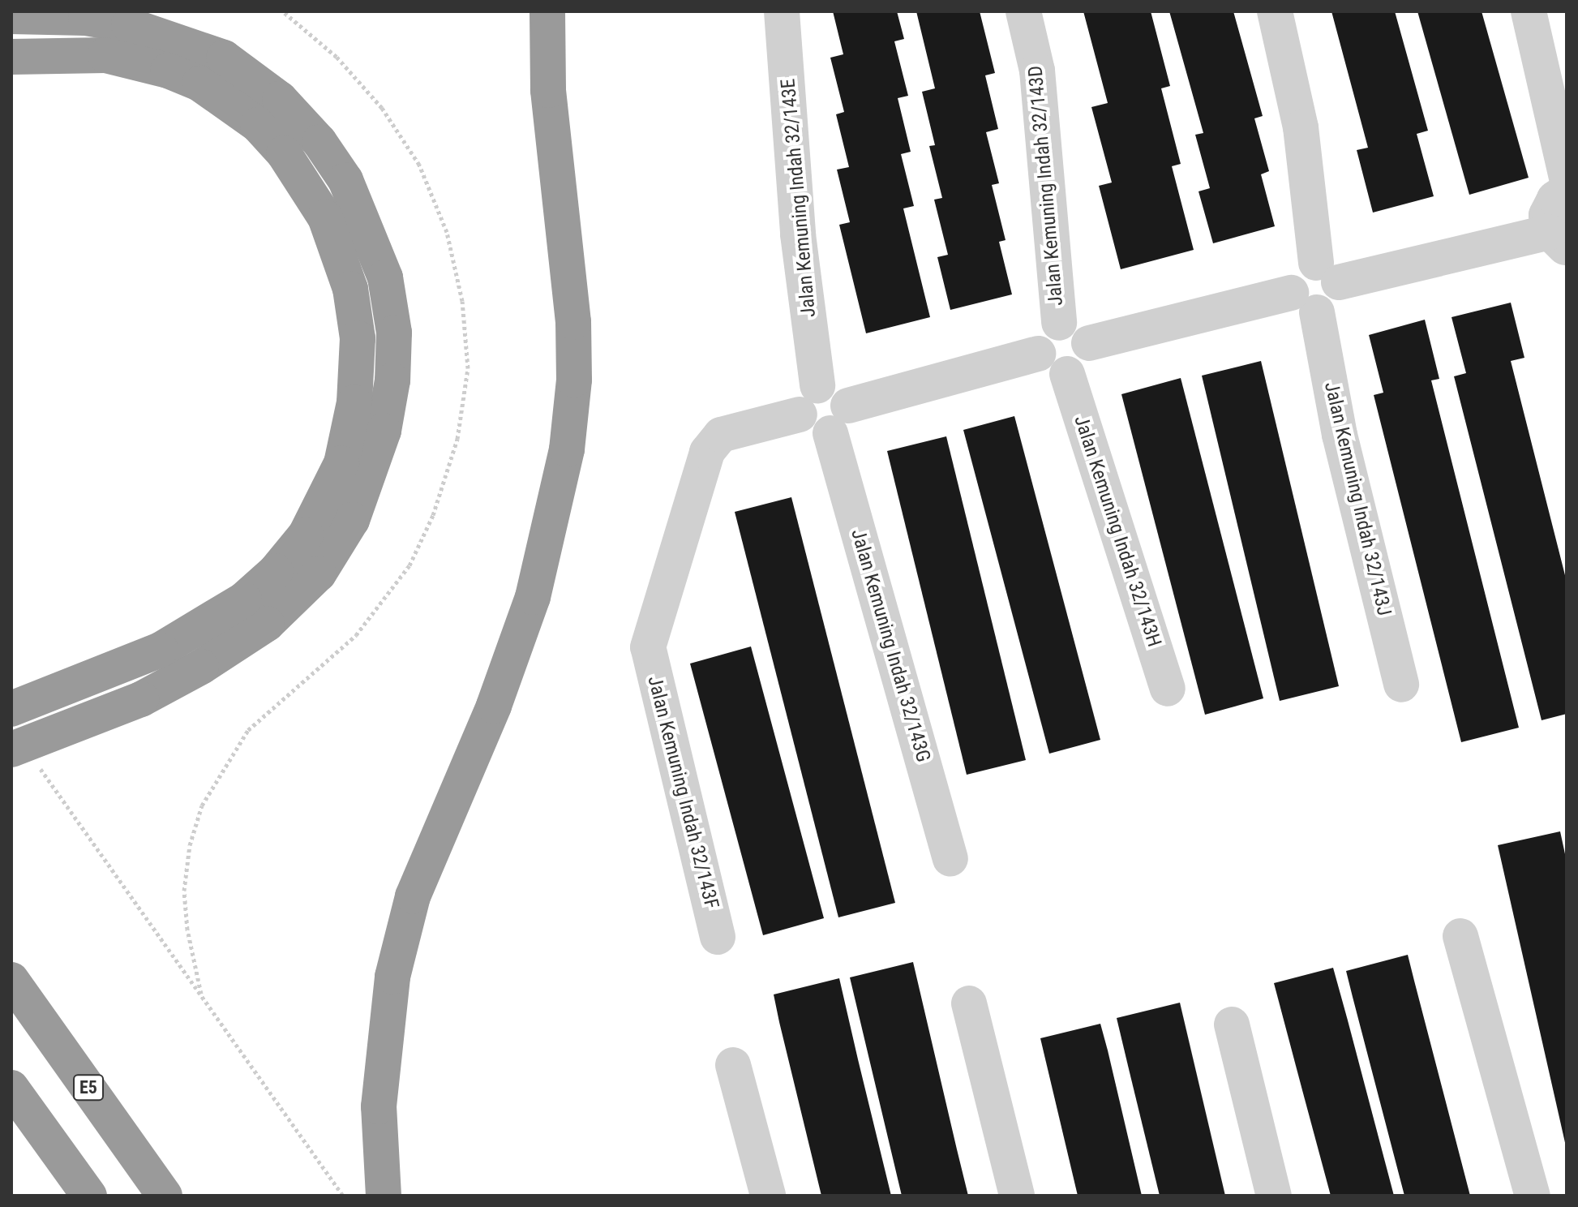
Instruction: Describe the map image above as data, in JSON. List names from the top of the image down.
{
  "streets": {
    "highway": ["E5"],
    "street": [
      "Jalan Kemuning Indah 32/143D",
      "Jalan Kemuning Indah 32/143E",
      "Jalan Kemuning Indah 32/143J",
      "Jalan Kemuning Indah 32/143H",
      "Jalan Kemuning Indah 32/143G",
      "Jalan Kemuning Indah 32/143F"
    ]
  },
  "crossings": [
    ["Jalan Kemuning Indah 32/143D", "Jalan Kemuning Indah 32/143H"],
    ["Jalan Kemuning Indah 32/143E", "Jalan Kemuning Indah 32/143G"],
    ["Jalan Kemuning Indah 32/143E", "Jalan Kemuning Indah 32/143F"],
    ["Jalan Kemuning Indah 32/143G", "Jalan Kemuning Indah 32/143F"]
  ]
}
